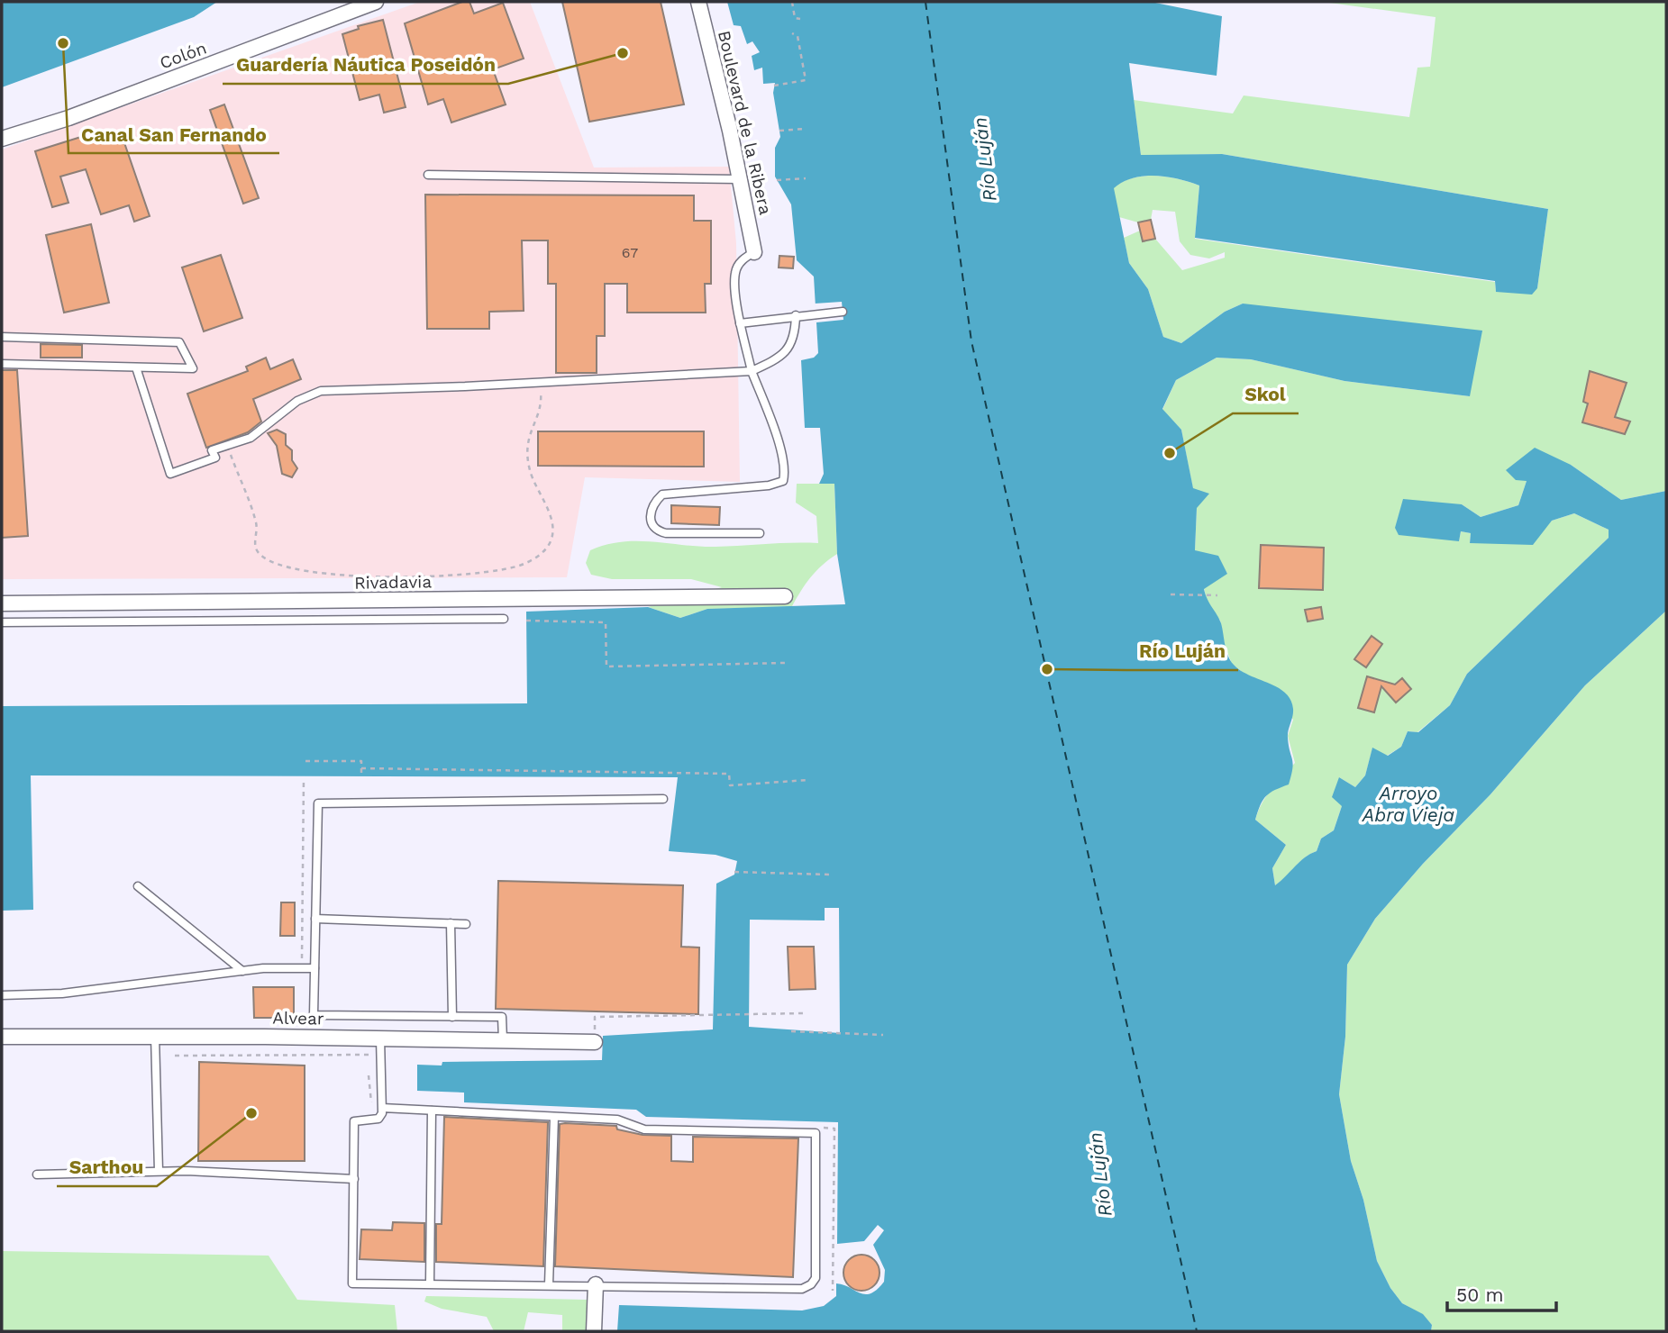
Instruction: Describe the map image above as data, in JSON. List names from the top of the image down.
{
  "streets": {
    "street": [
      "Colón",
      "Boulevard de la Ribera",
      "Rivadavia",
      "Alvear"
    ]
  },
  "water": ["Río Luján", "Arroyo Abra Vieja"],
  "places": [
    "Canal San Fernando",
    "Guardería Náutica Poseidón",
    "Skol",
    "Río Luján",
    "Sarthou"
  ],
  "house_numbers": ["67"],
  "scale_bar": "50 m"
}
